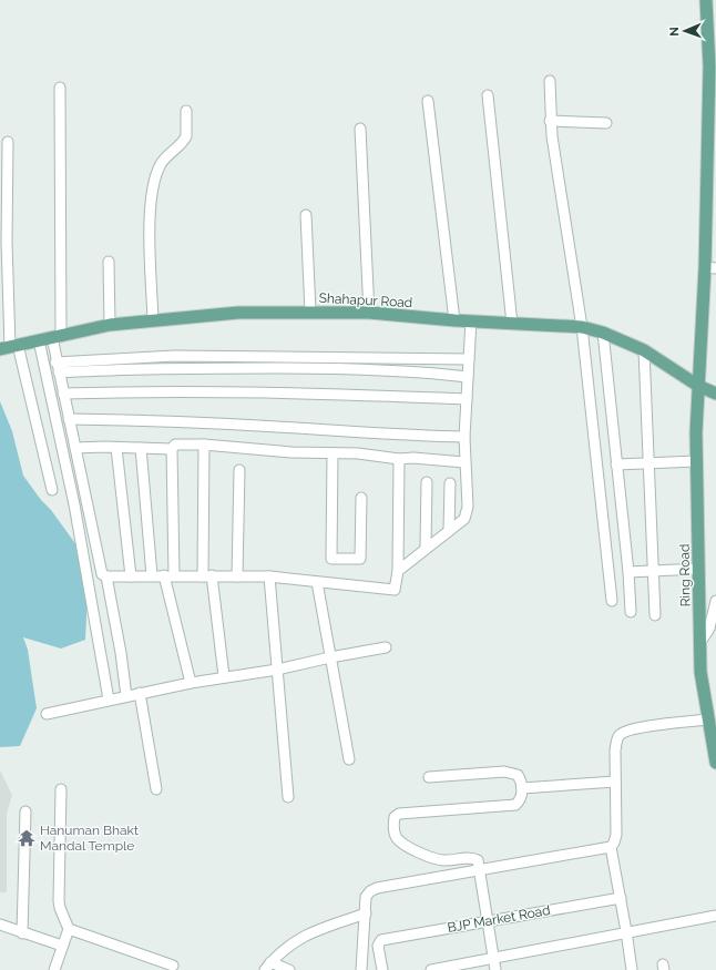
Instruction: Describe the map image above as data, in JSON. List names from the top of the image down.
{
  "streets": {
    "main road": ["Shahapur Road", "Ring Road"],
    "street": ["BJP Market Road"]
  },
  "crossings": [
    ["Shahapur Road", "Ring Road"]
  ],
  "places": {
    "temple": ["Hanuman Bhakt Mandal Temple"]
  },
  "north": "left"
}
